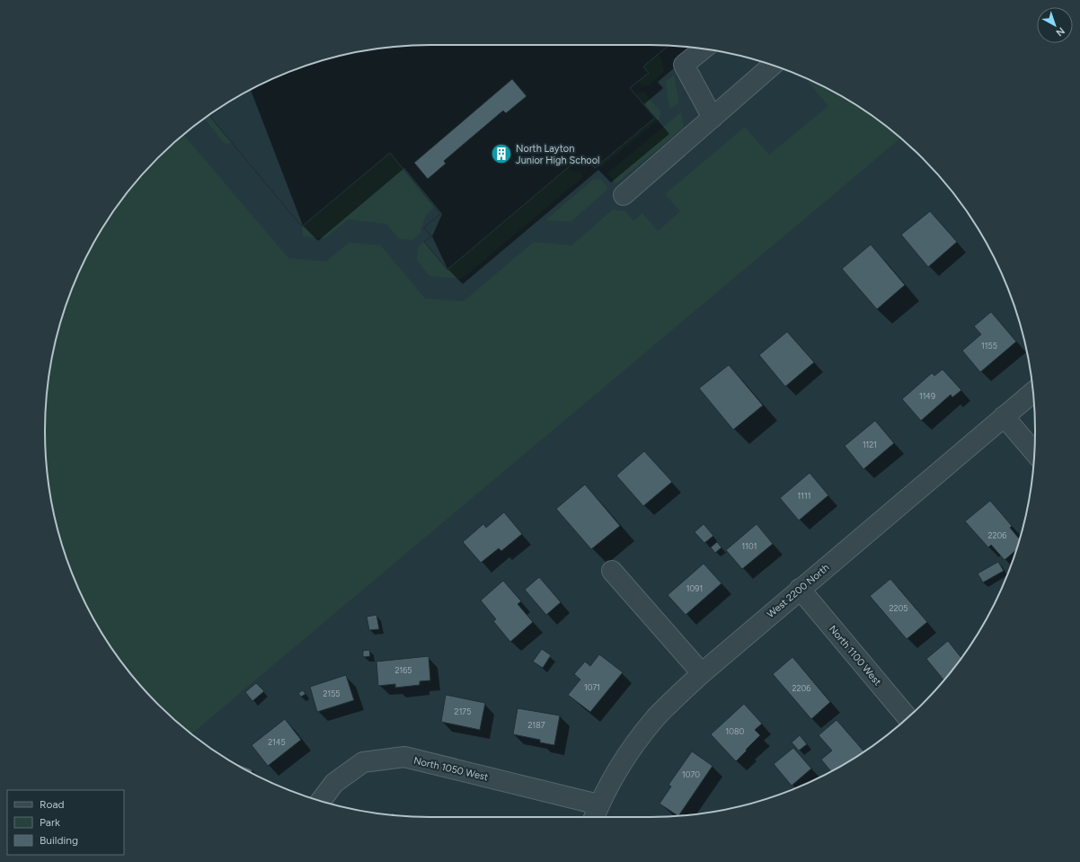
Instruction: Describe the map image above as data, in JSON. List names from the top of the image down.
{
  "streets": {
    "street": ["West 2200 North", "North 1100 West", "North 1050 West"]
  },
  "crossings": [
    ["West 2200 North", "North 1100 West"],
    ["West 2200 North", "North 1050 West"]
  ],
  "places": {
    "building": ["North Layton Junior High School"]
  },
  "house_numbers": [
    "1155",
    "1149",
    "1121",
    "1111",
    "2206",
    "1101",
    "1091",
    "2205",
    "2165",
    "1071",
    "2206",
    "2155",
    "2175",
    "2187",
    "1080",
    "2145",
    "1070"
  ],
  "legend": ["Road", "Park", "Building"],
  "north": "bottom right"
}
